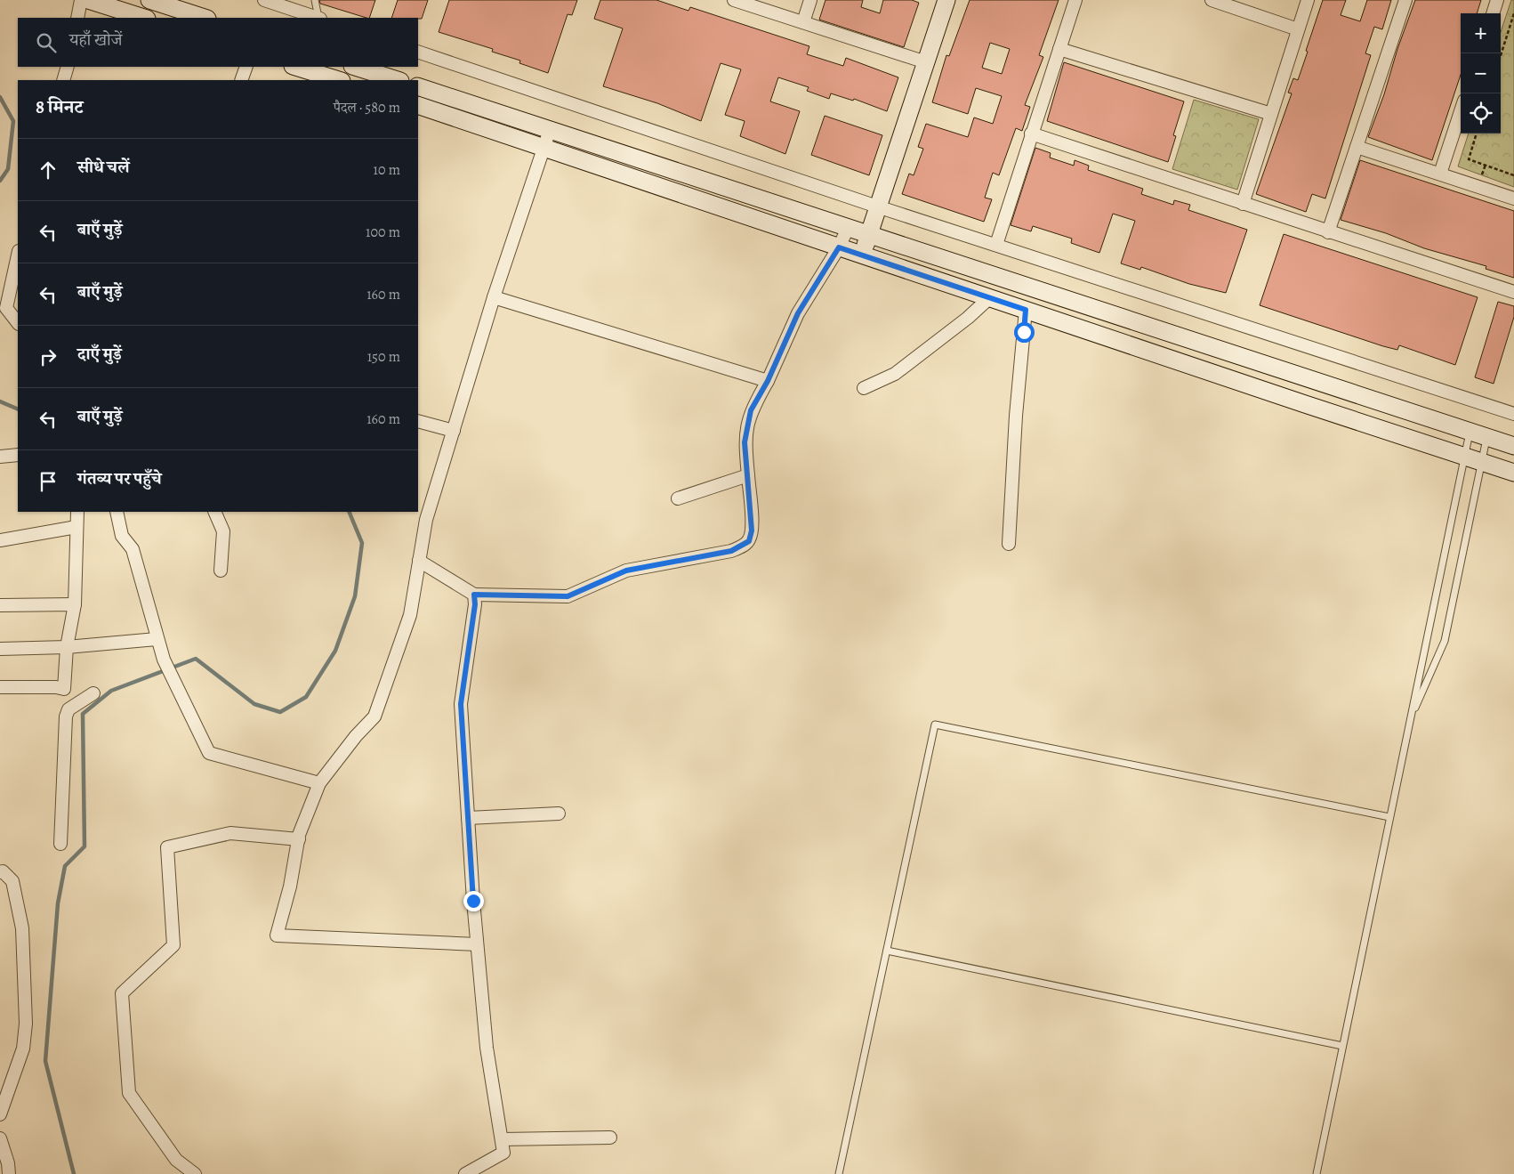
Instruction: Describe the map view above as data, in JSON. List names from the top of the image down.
{
  "page": {
    "map_buttons": ["+", "−"],
    "search": "यहाँ खोजें",
    "heading": ["8 मिनट", "पैदल · 580 m"],
    "list": [
      ["सीधे चलें", "10 m"],
      ["बाएँ मुड़ें", "100 m"],
      ["बाएँ मुड़ें", "160 m"],
      ["दाएँ मुड़ें", "150 m"],
      ["बाएँ मुड़ें", "160 m"],
      "गंतव्य पर पहुँचे"
    ]
  }
}
